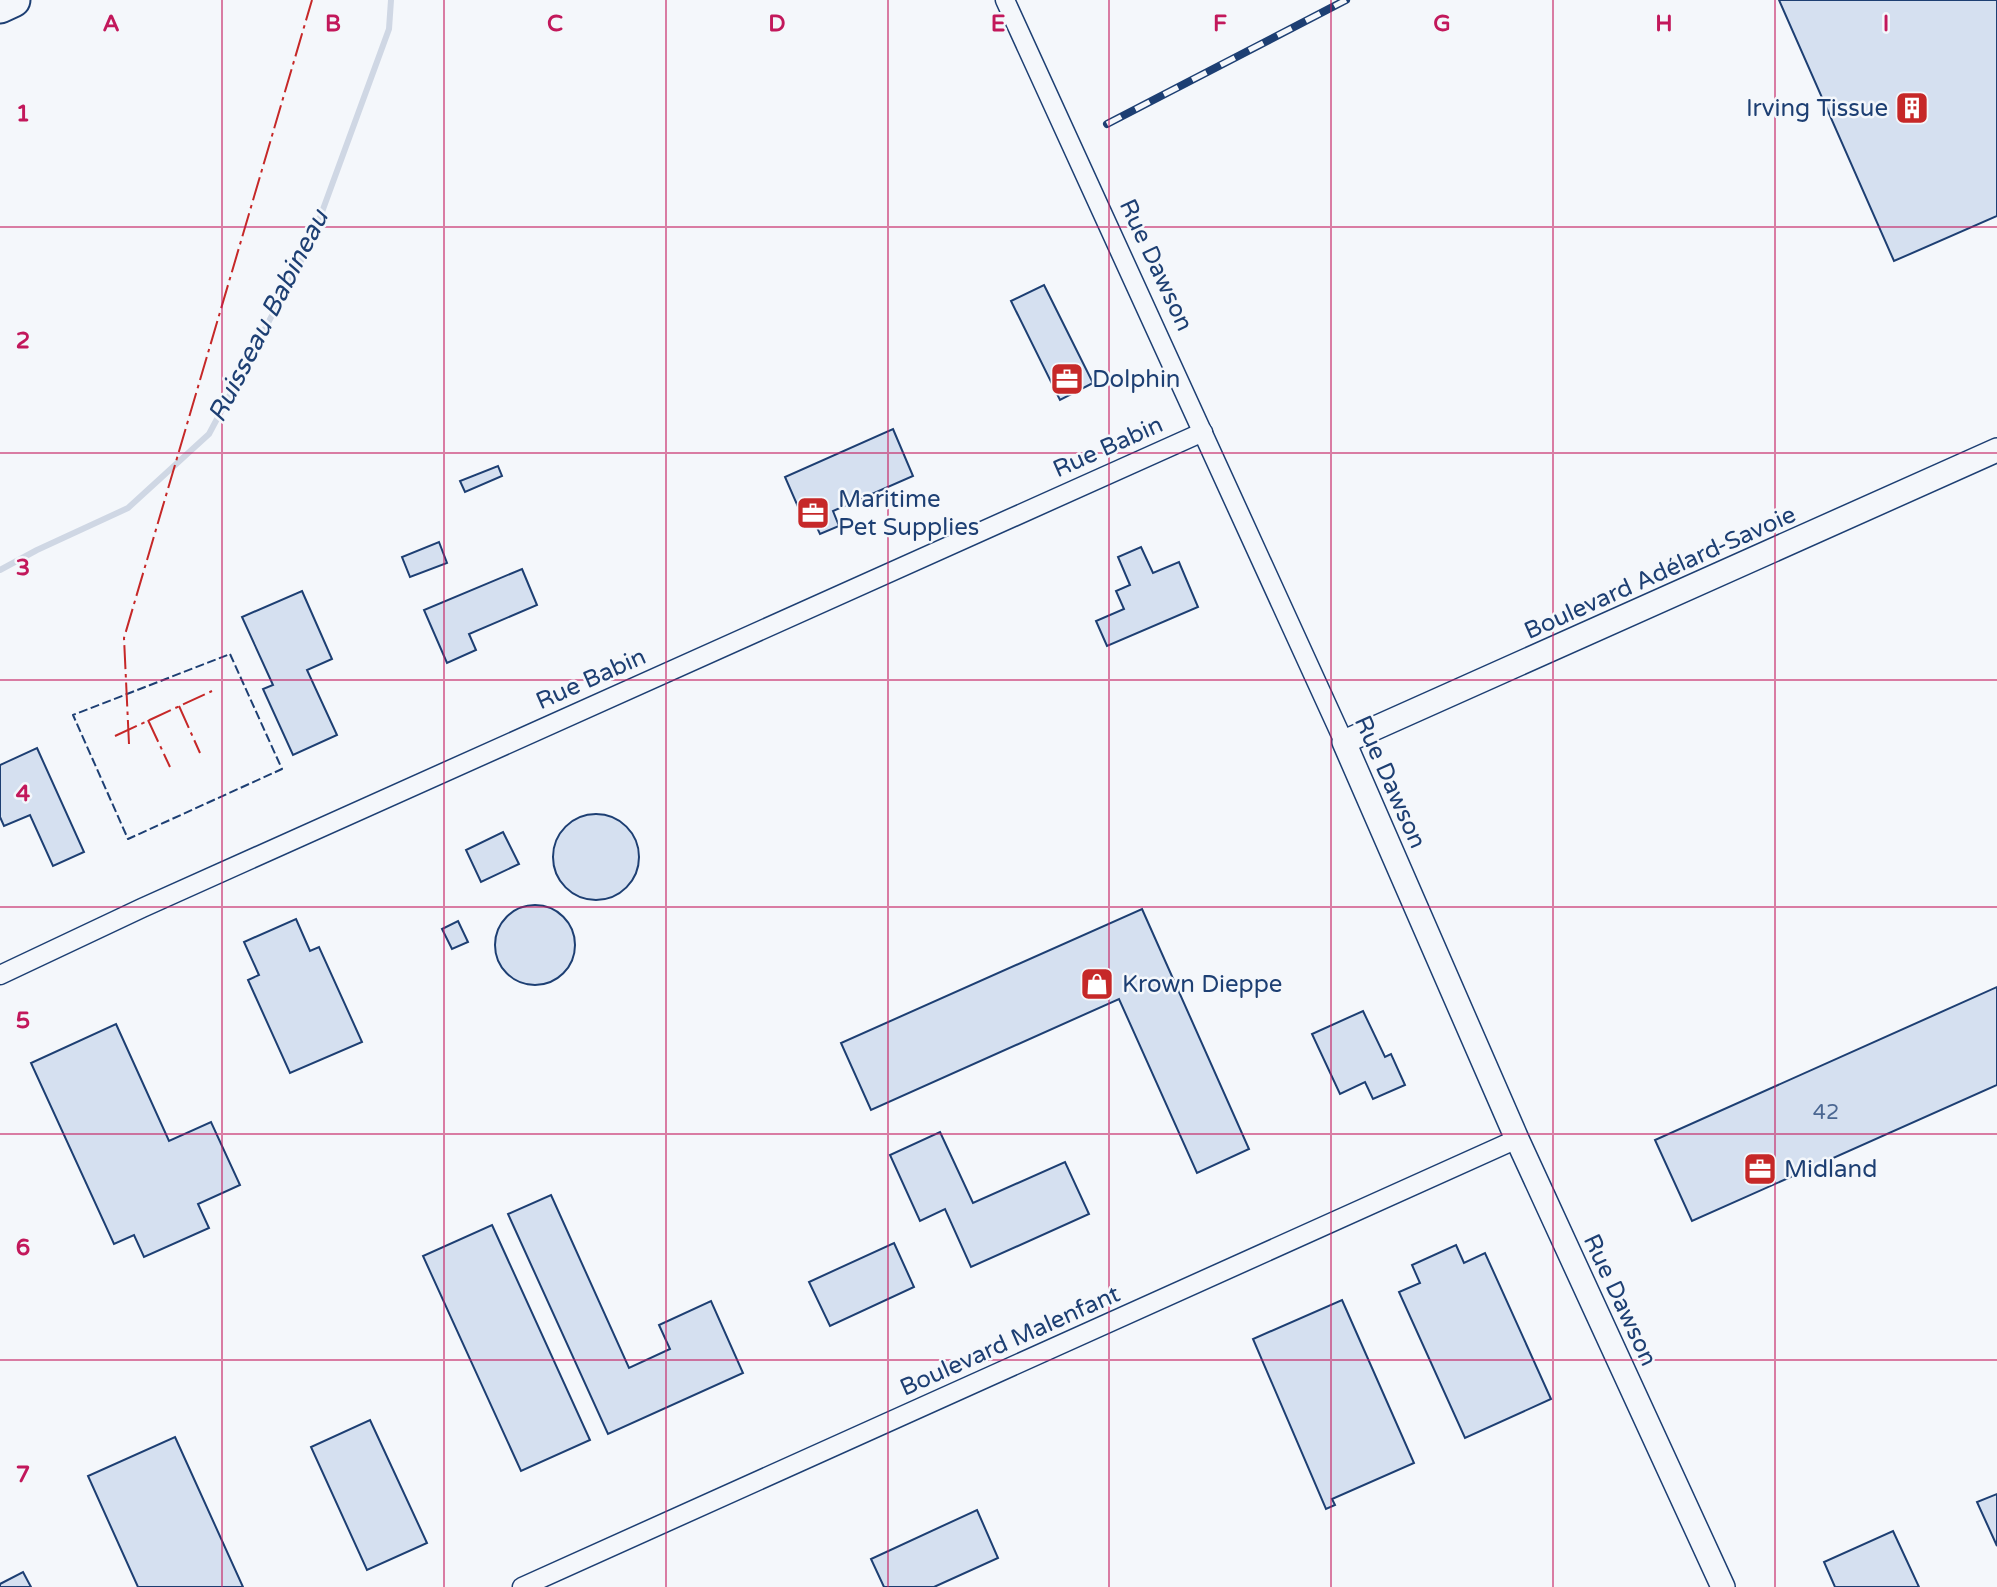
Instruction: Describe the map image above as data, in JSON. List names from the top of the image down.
{
  "streets": {
    "street": [
      "Rue Dawson",
      "Rue Babin",
      "Boulevard Adélard-Savoie",
      "Boulevard Malenfant"
    ]
  },
  "crossings": [
    ["Rue Dawson", "Rue Babin"],
    ["Rue Dawson", "Boulevard Adélard-Savoie"],
    ["Rue Dawson", "Boulevard Malenfant"]
  ],
  "water": ["Ruisseau Babineau"],
  "places": {
    "building": ["Irving Tissue"],
    "office": ["Dolphin", "Maritime Pet Supplies", "Midland"],
    "shop": ["Krown Dieppe"]
  },
  "house_numbers": ["42"],
  "grid": {
    "columns": [
      "A",
      "B",
      "C",
      "D",
      "E",
      "F",
      "G",
      "H",
      "I"
    ],
    "rows": [
      "1",
      "2",
      "3",
      "4",
      "5",
      "6",
      "7"
    ]
  }
}
